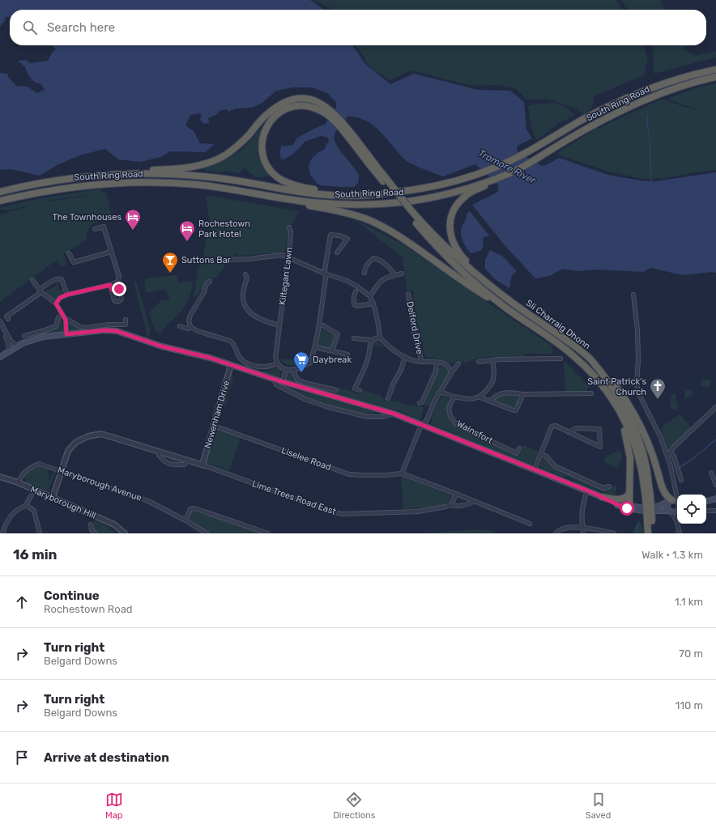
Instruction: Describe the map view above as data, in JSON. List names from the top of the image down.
{
  "streets": {
    "highway": ["South Ring Road", "Sli Charraig Dhonn"],
    "street": [
      "Kiltegan Lawn",
      "Delford Drive",
      "Newenham Drive",
      "Wainsfort",
      "Liselee Road",
      "Maryborough Avenue",
      "Lime Trees Road East",
      "Maryborough Hill"
    ]
  },
  "crossings": [
    ["Newenham Drive", "Liselee Road"],
    ["Newenham Drive", "Lime Trees Road East"],
    ["Maryborough Avenue", "Maryborough Hill"]
  ],
  "water": ["Tramore River"],
  "places": {
    "hotel": ["The Townhouses", "Rochestown Park Hotel"],
    "bar": ["Suttons Bar"],
    "supermarket": ["Daybreak"],
    "church": ["Saint Patrick's Church"]
  },
  "page": {
    "search": "Search here",
    "heading": ["16 min", "Walk · 1.3 km"],
    "list": [
      ["Continue", "Rochestown Road", "1.1 km"],
      ["Turn right", "Belgard Downs", "70 m"],
      ["Turn right", "Belgard Downs", "110 m"],
      "Arrive at destination"
    ],
    "nav": ["Map", "Directions", "Saved"]
  }
}
